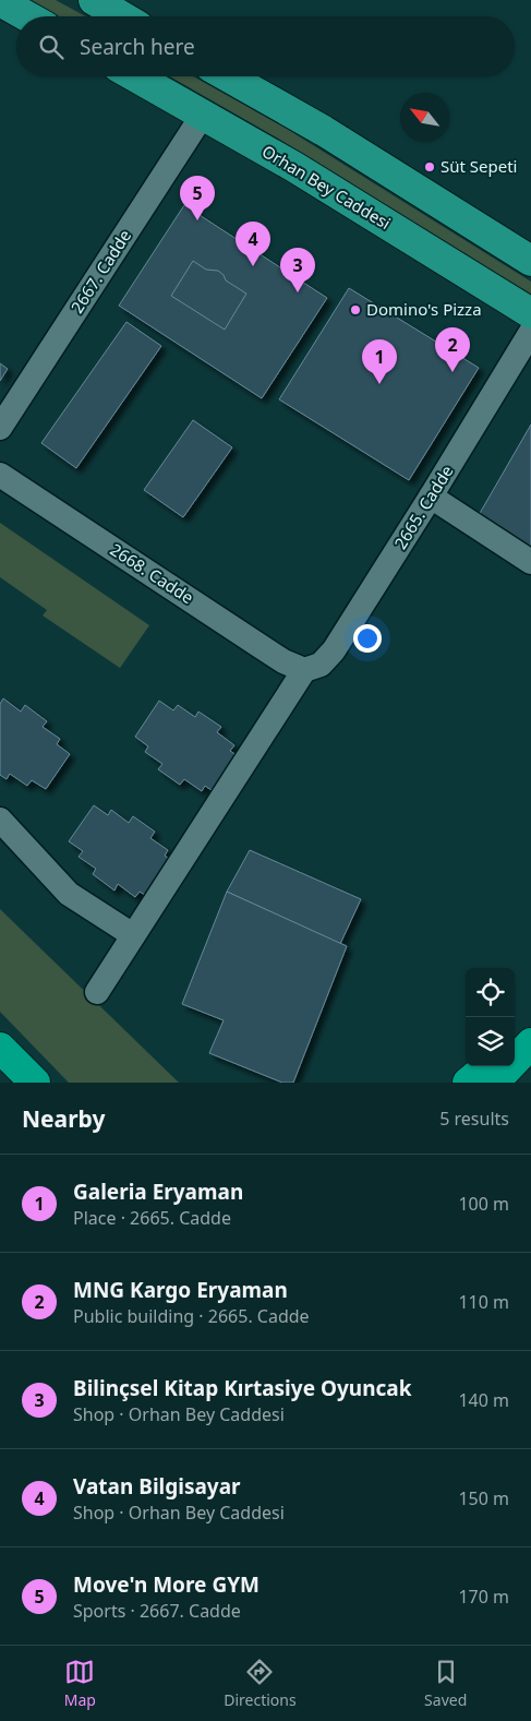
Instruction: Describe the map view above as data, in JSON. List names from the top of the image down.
{
  "streets": {
    "main road": ["Orhan Bey Caddesi"],
    "street": ["2667. Cadde", "2665. Cadde", "2668. Cadde"]
  },
  "crossings": [
    ["Orhan Bey Caddesi", "2667. Cadde"],
    ["2665. Cadde", "2668. Cadde"]
  ],
  "places": ["Süt Sepeti", "Domino's Pizza"],
  "north": "top left",
  "page": {
    "search": "Search here",
    "pins": [
      "5",
      "4",
      "3",
      "2",
      "1"
    ],
    "heading": ["Nearby", "5 results"],
    "list": [
      {
        "mark": "1",
        "name": "Galeria Eryaman",
        "note": "Place · 2665. Cadde",
        "value": "100 m"
      },
      {
        "mark": "2",
        "name": "MNG Kargo Eryaman",
        "note": "Public building · 2665. Cadde",
        "value": "110 m"
      },
      {
        "mark": "3",
        "name": "Bilinçsel Kitap Kırtasiye Oyuncak",
        "note": "Shop · Orhan Bey Caddesi",
        "value": "140 m"
      },
      {
        "mark": "4",
        "name": "Vatan Bilgisayar",
        "note": "Shop · Orhan Bey Caddesi",
        "value": "150 m"
      },
      {
        "mark": "5",
        "name": "Move'n More GYM",
        "note": "Sports · 2667. Cadde",
        "value": "170 m"
      }
    ],
    "nav": ["Map", "Directions", "Saved"]
  }
}
